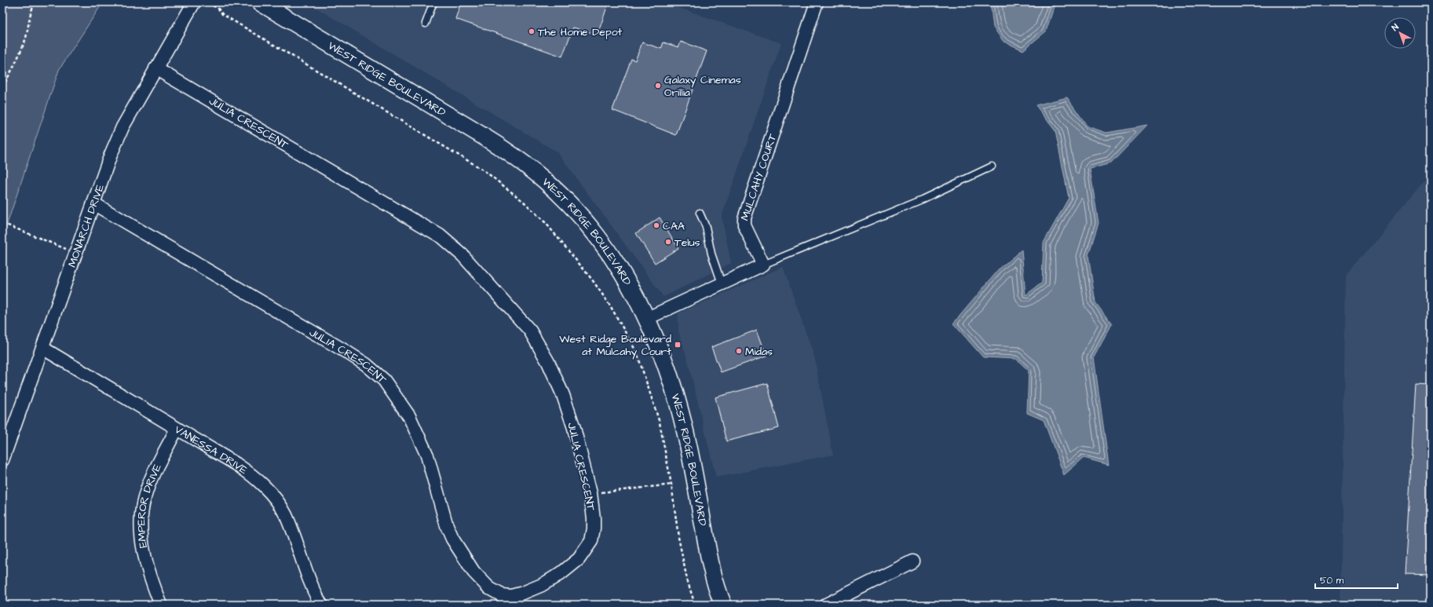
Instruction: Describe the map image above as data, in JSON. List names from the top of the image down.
{
  "streets": {
    "street": [
      "WEST RIDGE BOULEVARD",
      "JULIA CRESCENT",
      "MULCAHY COURT",
      "MONARCH DRIVE",
      "VANESSA DRIVE",
      "EMPEROR DRIVE"
    ]
  },
  "crossings": [
    ["JULIA CRESCENT", "MONARCH DRIVE"],
    ["MONARCH DRIVE", "VANESSA DRIVE"],
    ["VANESSA DRIVE", "EMPEROR DRIVE"]
  ],
  "places": {
    "other": [
      "The Home Depot",
      "Galaxy Cinemas Orillia",
      "CAA",
      "Telus",
      "Midas"
    ],
    "transit": ["West Ridge Boulevard at Mulcahy Court"]
  },
  "scale_bar": "50 m",
  "north": "top left"
}
